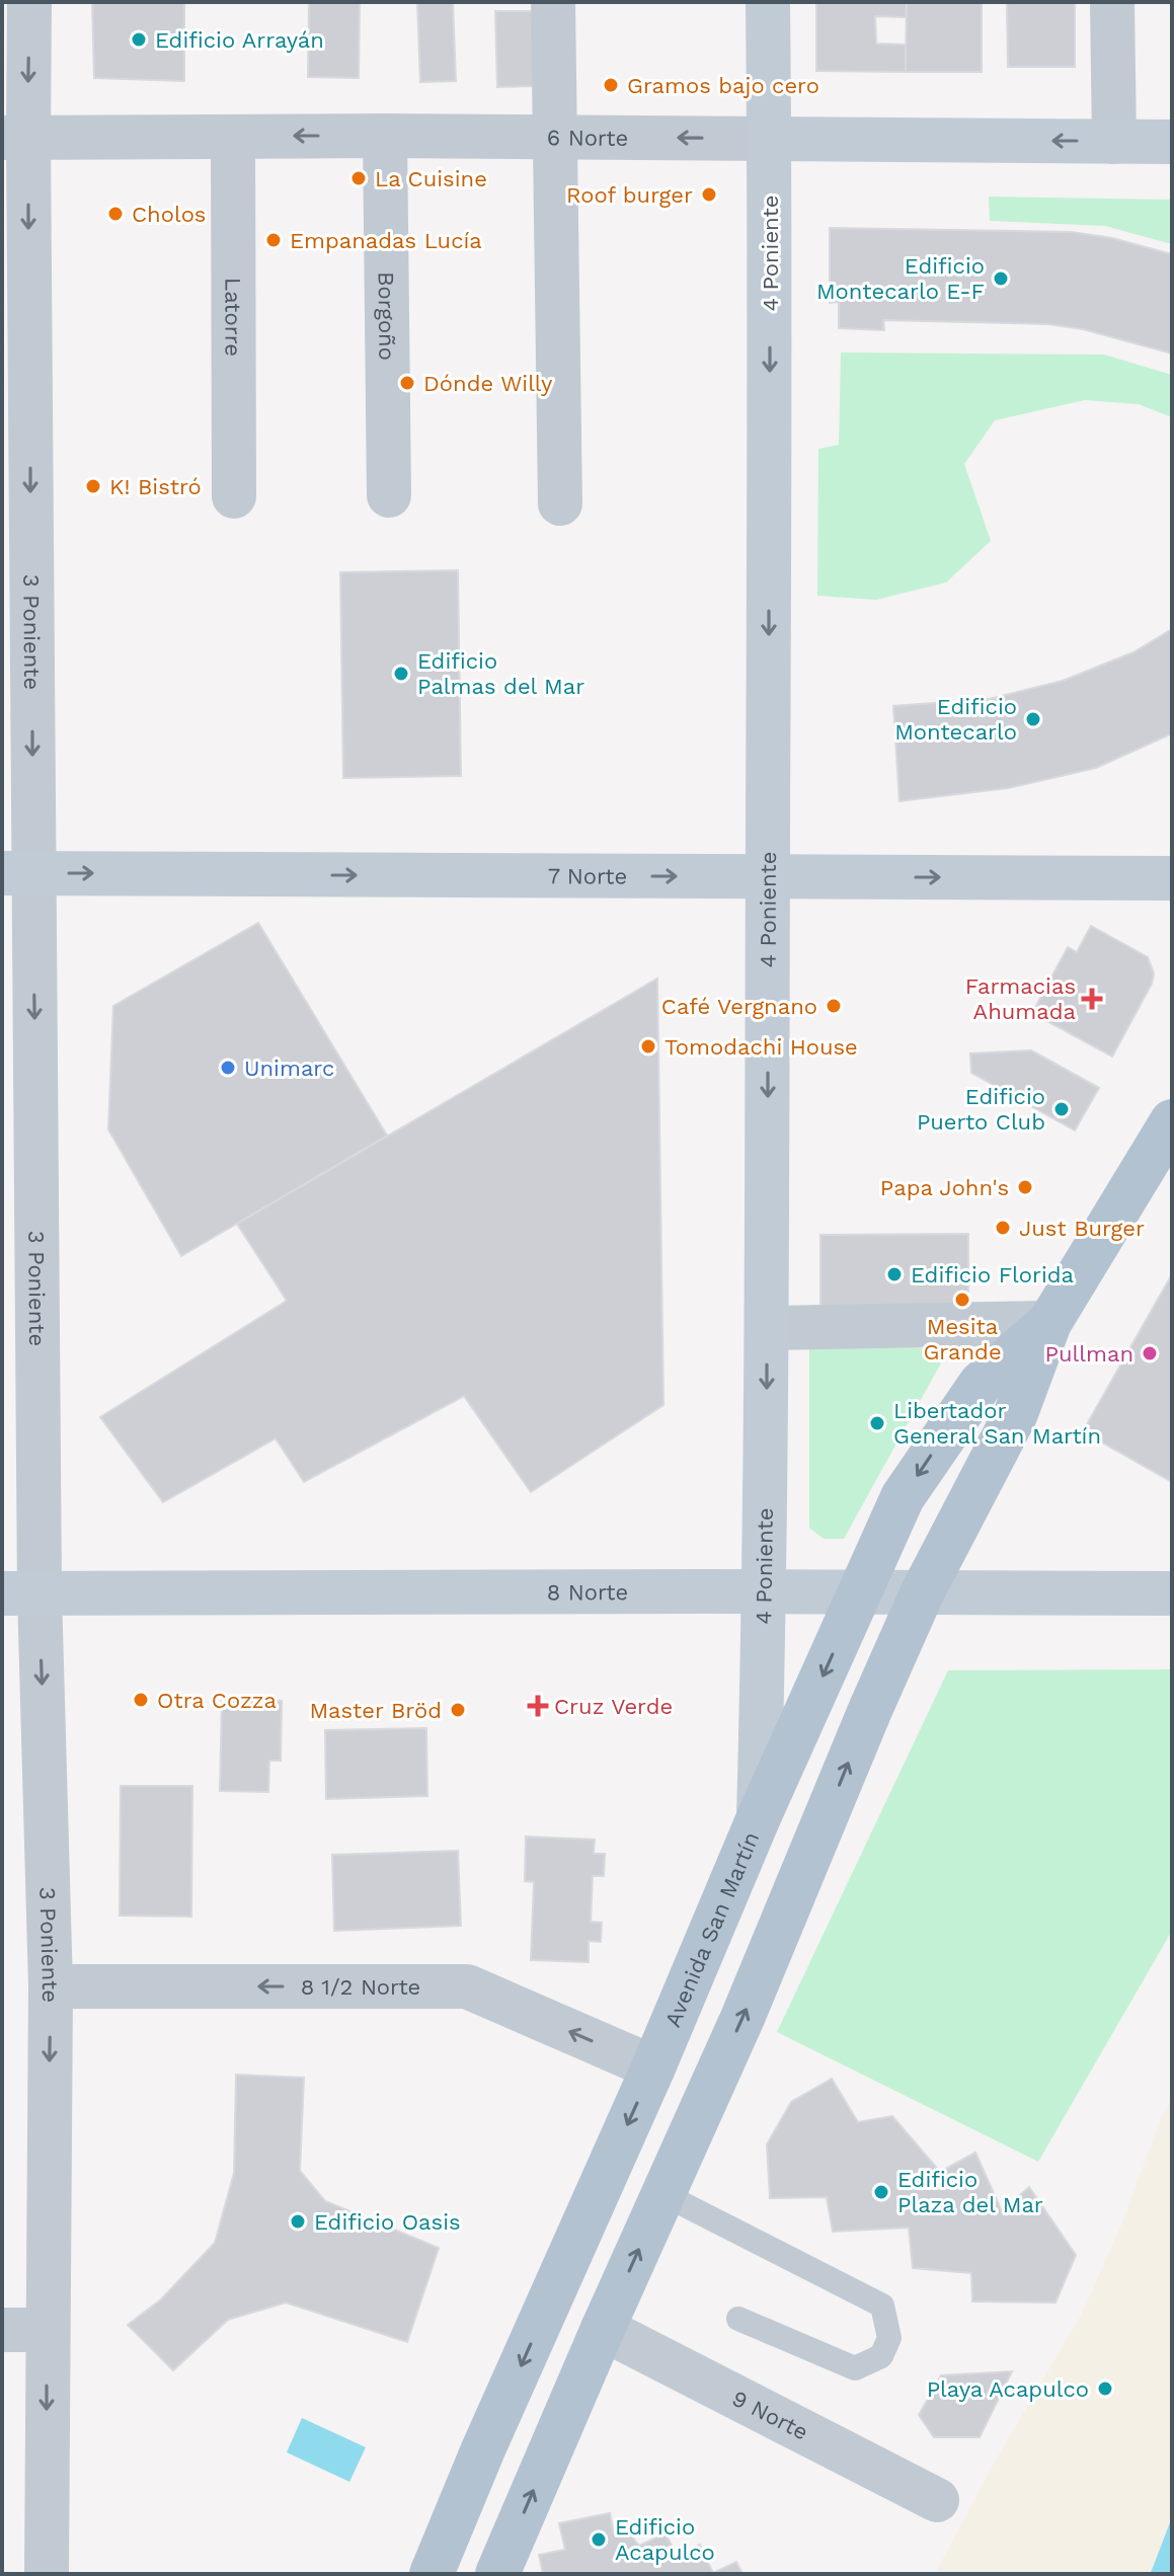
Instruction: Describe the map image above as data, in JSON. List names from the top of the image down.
{
  "streets": {
    "main road": ["Avenida San Martín"],
    "street": [
      "6 Norte",
      "4 Poniente",
      "Latorre",
      "Borgoño",
      "3 Poniente",
      "7 Norte",
      "8 Norte",
      "8 1/2 Norte",
      "9 Norte"
    ]
  },
  "crossings": [
    ["6 Norte", "4 Poniente"],
    ["6 Norte", "Latorre"],
    ["6 Norte", "Borgoño"],
    ["6 Norte", "3 Poniente"],
    ["4 Poniente", "7 Norte"],
    ["4 Poniente", "8 Norte"],
    ["4 Poniente", "Avenida San Martín"],
    ["3 Poniente", "7 Norte"],
    ["3 Poniente", "8 Norte"],
    ["3 Poniente", "8 1/2 Norte"],
    ["8 Norte", "Avenida San Martín"],
    ["Avenida San Martín", "8 1/2 Norte"],
    ["Avenida San Martín", "9 Norte"]
  ],
  "one_way": [
    "6 Norte",
    "4 Poniente",
    "3 Poniente",
    "7 Norte",
    "8 1/2 Norte"
  ],
  "places": {
    "other": [
      "Edificio Arrayán",
      "Gramos bajo cero",
      "La Cuisine",
      "Roof burger",
      "Cholos",
      "Empanadas Lucía",
      "Edificio Montecarlo E-F",
      "Dónde Willy",
      "K! Bistró",
      "Edificio Palmas del Mar",
      "Edificio Montecarlo",
      "Café Vergnano",
      "Tomodachi House",
      "Unimarc",
      "Edificio Puerto Club",
      "Papa John's",
      "Just Burger",
      "Edificio Florida",
      "Mesita Grande",
      "Pullman",
      "Libertador General San Martín",
      "Otra Cozza",
      "Master Bröd",
      "Edificio Plaza del Mar",
      "Edificio Oasis",
      "Playa Acapulco",
      "Edificio Acapulco"
    ],
    "health": ["Farmacias Ahumada", "Cruz Verde"]
  }
}
